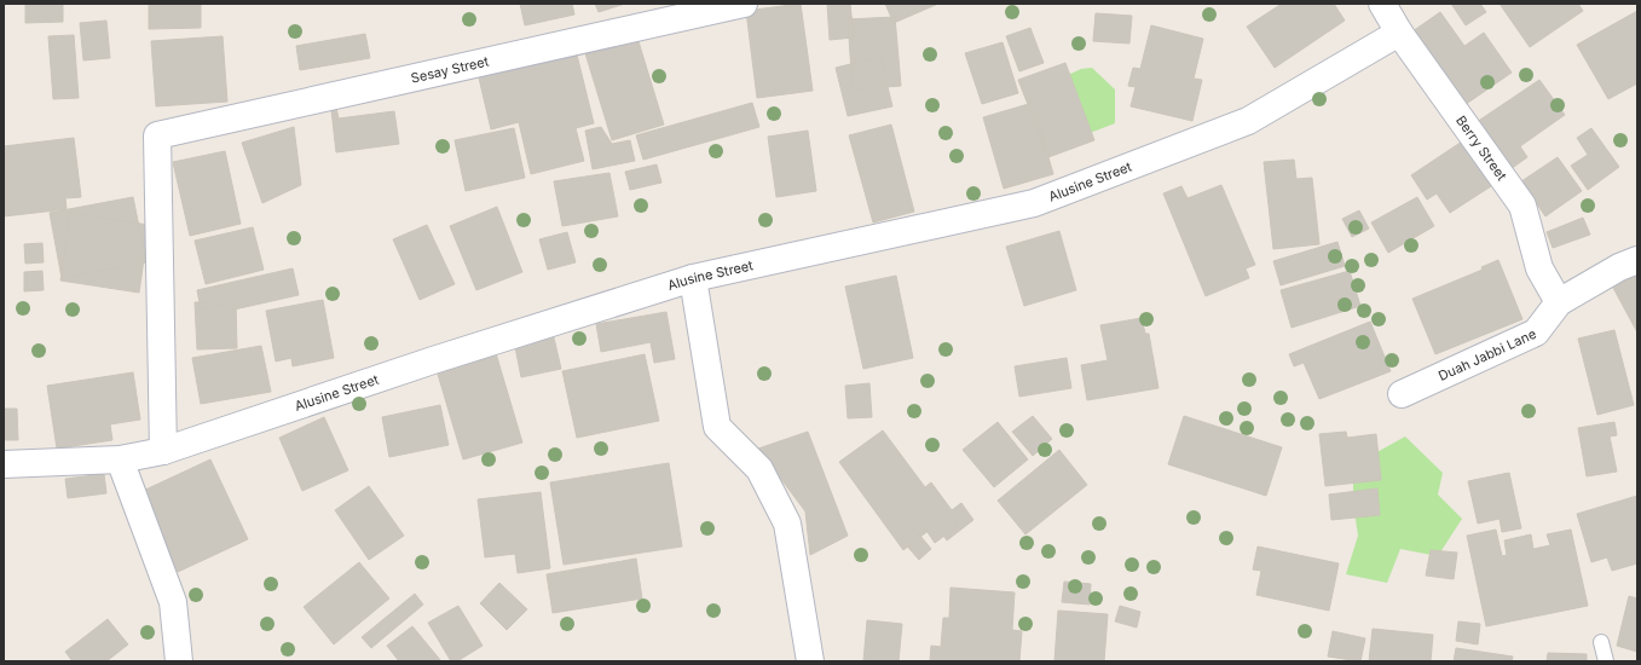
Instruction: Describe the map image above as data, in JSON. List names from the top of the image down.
{
  "streets": {
    "street": [
      "Sesay Street",
      "Berry Street",
      "Alusine Street",
      "Duah Jabbi Lane"
    ]
  },
  "crossings": [
    ["Sesay Street", "Alusine Street"],
    ["Berry Street", "Alusine Street"],
    ["Berry Street", "Duah Jabbi Lane"]
  ]
}
